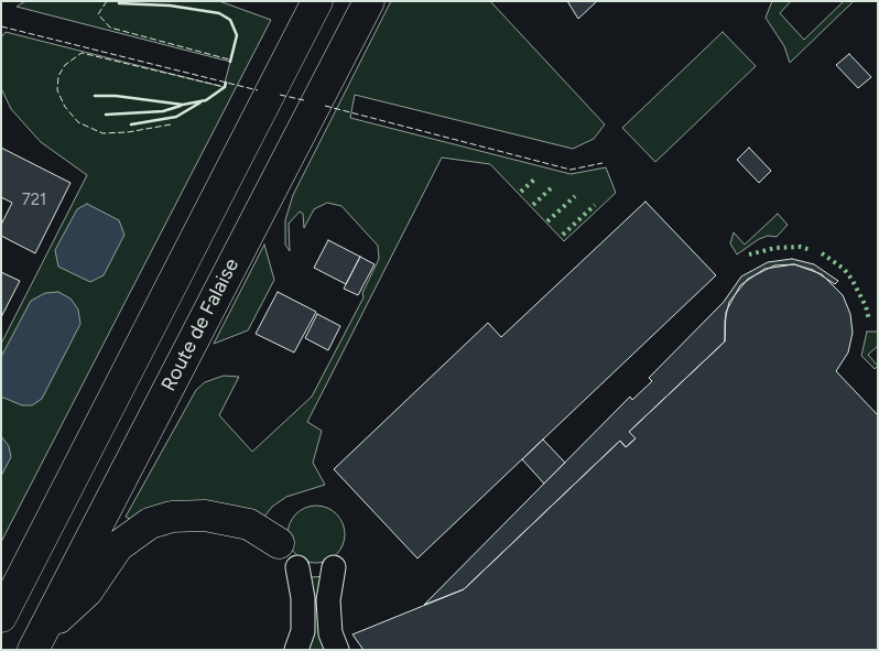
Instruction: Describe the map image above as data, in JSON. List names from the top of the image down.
{
  "streets": {
    "highway": ["Route de Falaise"]
  },
  "house_numbers": ["721"]
}
